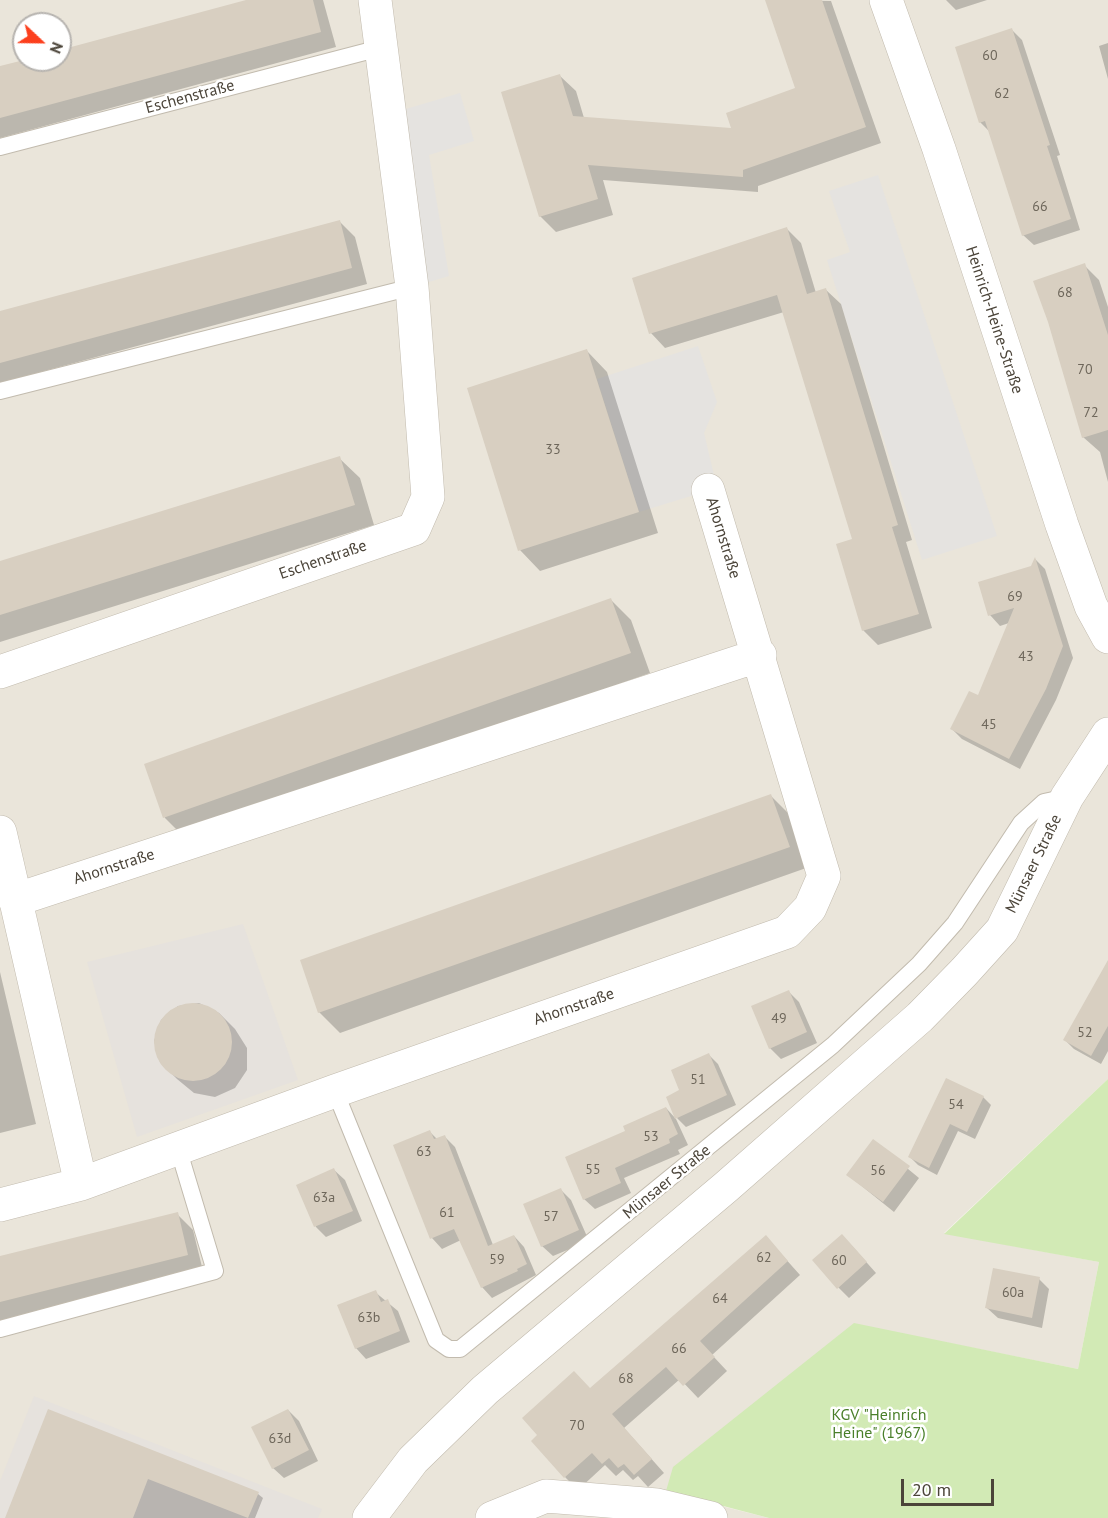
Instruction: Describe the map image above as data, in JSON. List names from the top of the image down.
{
  "streets": {
    "street": [
      "Eschenstraße",
      "Heinrich-Heine-Straße",
      "Ahornstraße",
      "Münsaer Straße"
    ]
  },
  "crossings": [
    ["Ahornstraße", "Münsaer Straße"]
  ],
  "parks": ["KGV \"Heinrich Heine\" (1967)"],
  "house_numbers": [
    "60",
    "62",
    "66",
    "68",
    "70",
    "72",
    "33",
    "69",
    "43",
    "45",
    "49",
    "52",
    "51",
    "54",
    "53",
    "63",
    "55",
    "56",
    "63a",
    "61",
    "57",
    "62",
    "59",
    "60",
    "60a",
    "64",
    "63b",
    "66",
    "68",
    "70",
    "63d"
  ],
  "scale_bar": "20 m",
  "north": "right"
}
